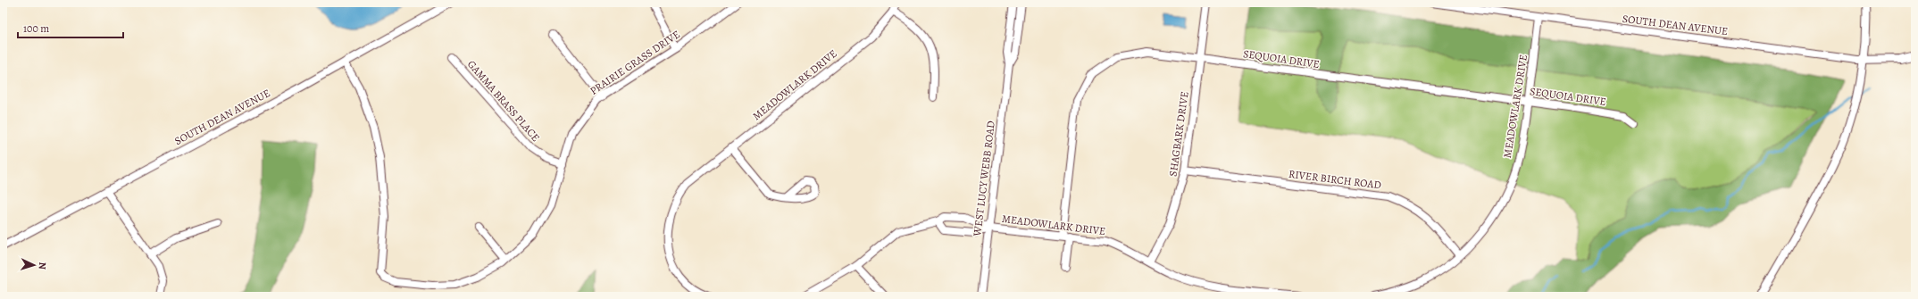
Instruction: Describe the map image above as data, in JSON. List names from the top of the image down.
{
  "streets": {
    "street": [
      "SOUTH DEAN AVENUE",
      "SEQUOIA DRIVE",
      "PRAIRIE GRASS DRIVE",
      "MEADOWLARK DRIVE",
      "GAMMA BRASS PLACE",
      "SHAGBARK DRIVE",
      "WEST LUCY WEBB ROAD",
      "RIVER BIRCH ROAD"
    ]
  },
  "crossings": [
    ["SOUTH DEAN AVENUE", "PRAIRIE GRASS DRIVE"],
    ["SOUTH DEAN AVENUE", "MEADOWLARK DRIVE"],
    ["SEQUOIA DRIVE", "MEADOWLARK DRIVE"],
    ["SEQUOIA DRIVE", "SHAGBARK DRIVE"],
    ["PRAIRIE GRASS DRIVE", "GAMMA BRASS PLACE"],
    ["MEADOWLARK DRIVE", "SHAGBARK DRIVE"],
    ["MEADOWLARK DRIVE", "WEST LUCY WEBB ROAD"],
    ["MEADOWLARK DRIVE", "RIVER BIRCH ROAD"],
    ["SHAGBARK DRIVE", "RIVER BIRCH ROAD"]
  ],
  "scale_bar": "100 m",
  "north": "right"
}
